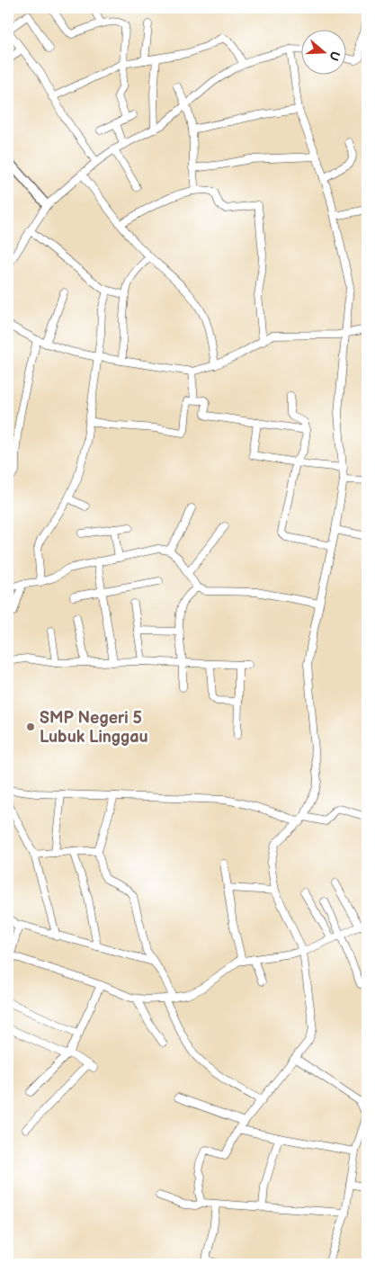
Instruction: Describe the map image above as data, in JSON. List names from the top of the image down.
{
  "places": ["SMP Negeri 5 Lubuk Linggau"],
  "north": "right"
}
